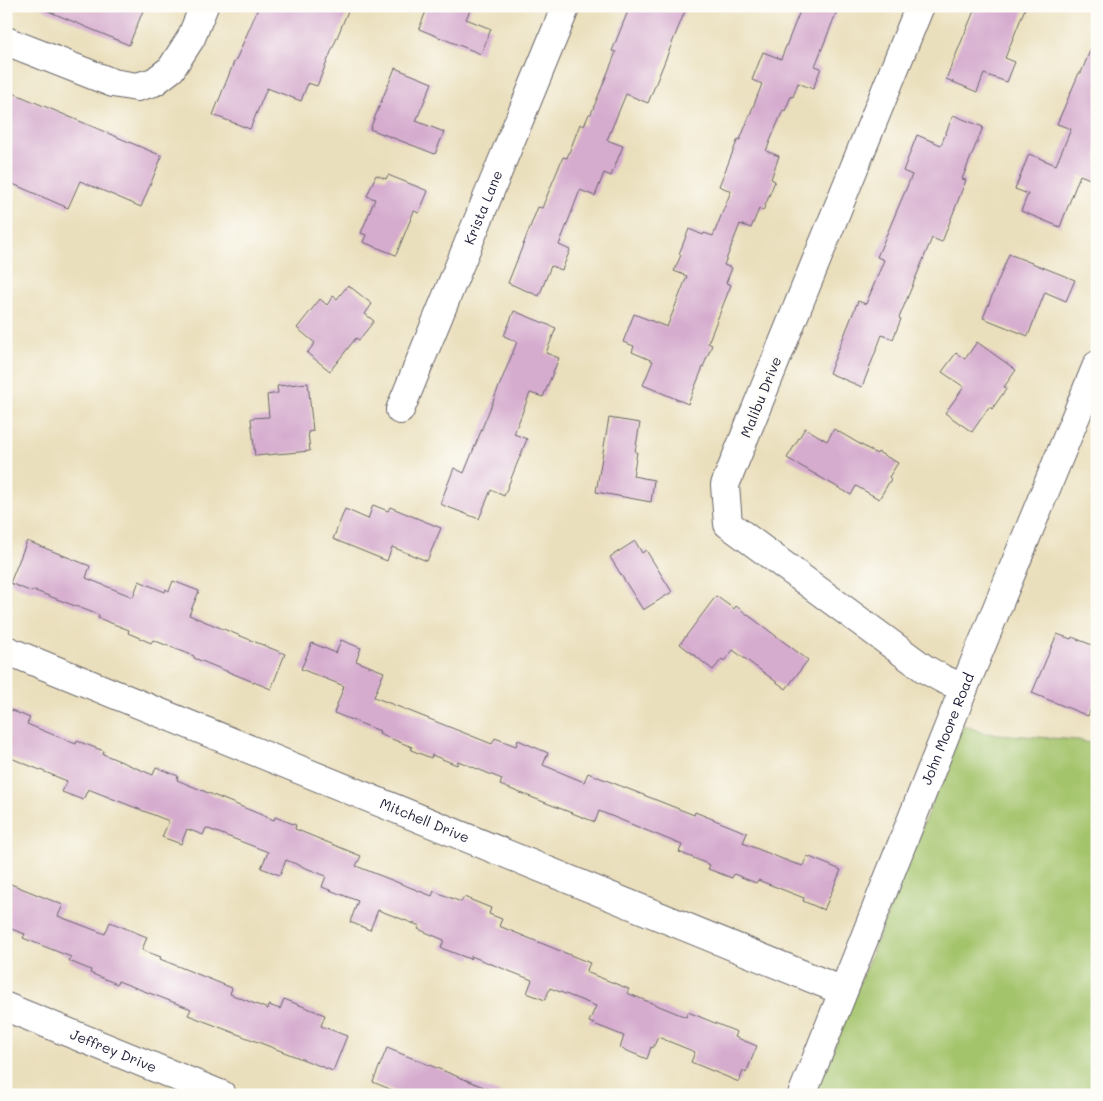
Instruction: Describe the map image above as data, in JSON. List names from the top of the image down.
{
  "streets": {
    "street": [
      "Krista Lane",
      "Malibu Drive",
      "John Moore Road",
      "Mitchell Drive",
      "Jeffrey Drive"
    ]
  },
  "crossings": [
    ["Malibu Drive", "John Moore Road"],
    ["John Moore Road", "Mitchell Drive"]
  ]
}
